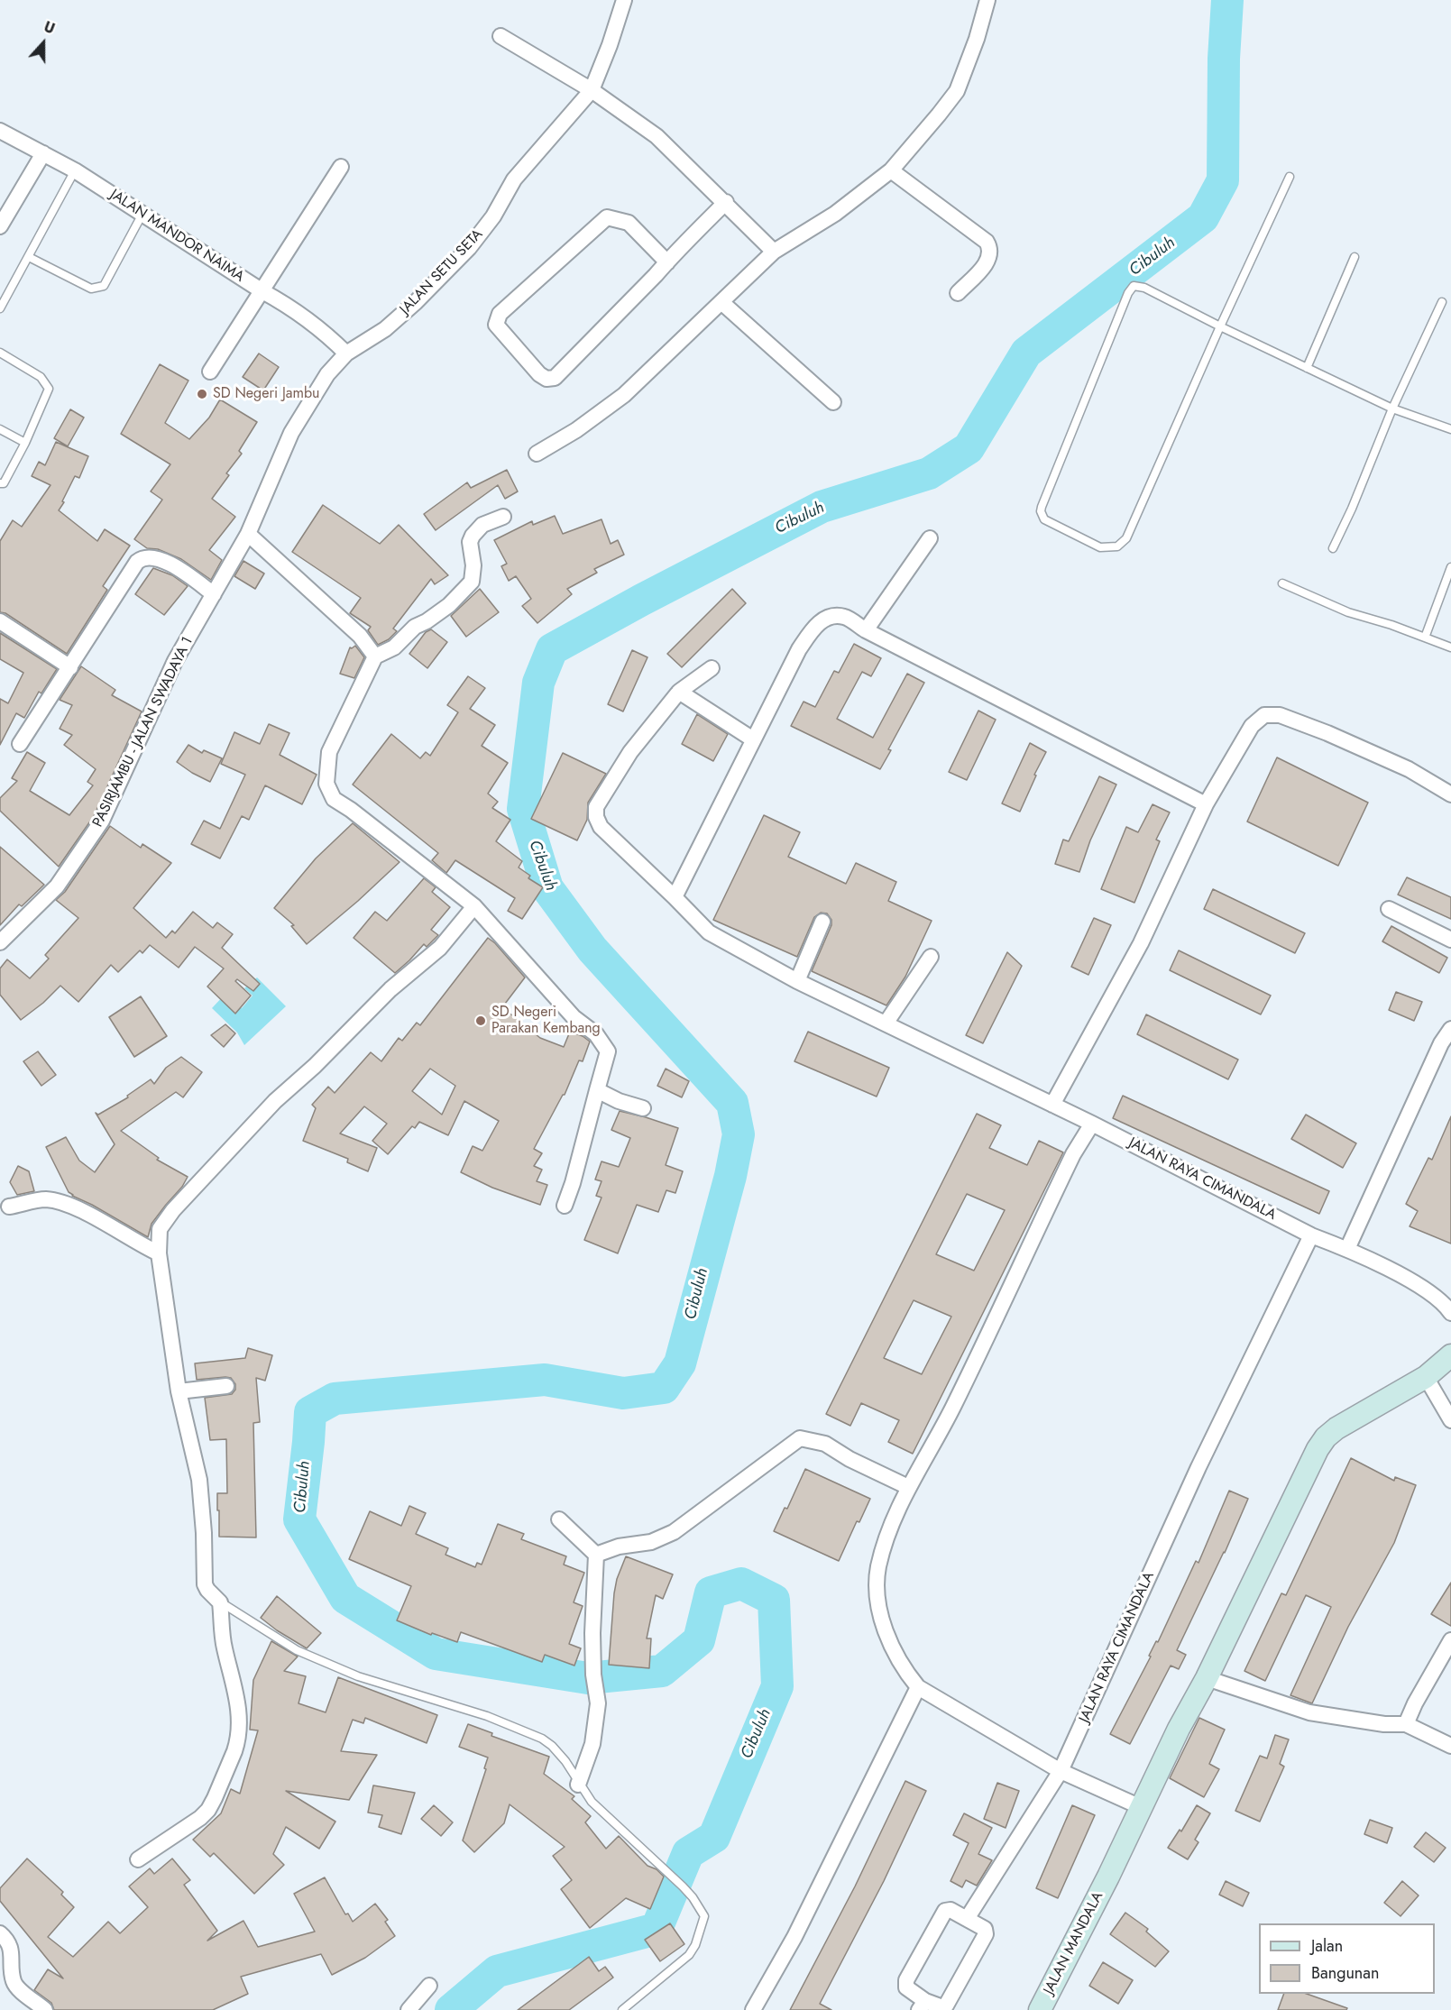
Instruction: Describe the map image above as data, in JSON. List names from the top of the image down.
{
  "streets": {
    "street": [
      "JALAN MANDOR NAIMA",
      "JALAN SETU SETA",
      "PASIRJAMBU - JALAN SWADAYA 1",
      "JALAN RAYA CIMANDALA",
      "JALAN MANDALA"
    ]
  },
  "crossings": [
    ["JALAN MANDOR NAIMA", "JALAN SETU SETA"],
    ["JALAN SETU SETA", "PASIRJAMBU - JALAN SWADAYA 1"]
  ],
  "water": ["Cibuluh"],
  "places": ["SD Negeri Jambu", "SD Negeri Parakan Kembang"],
  "legend": ["Jalan", "Bangunan"],
  "north": "top"
}
